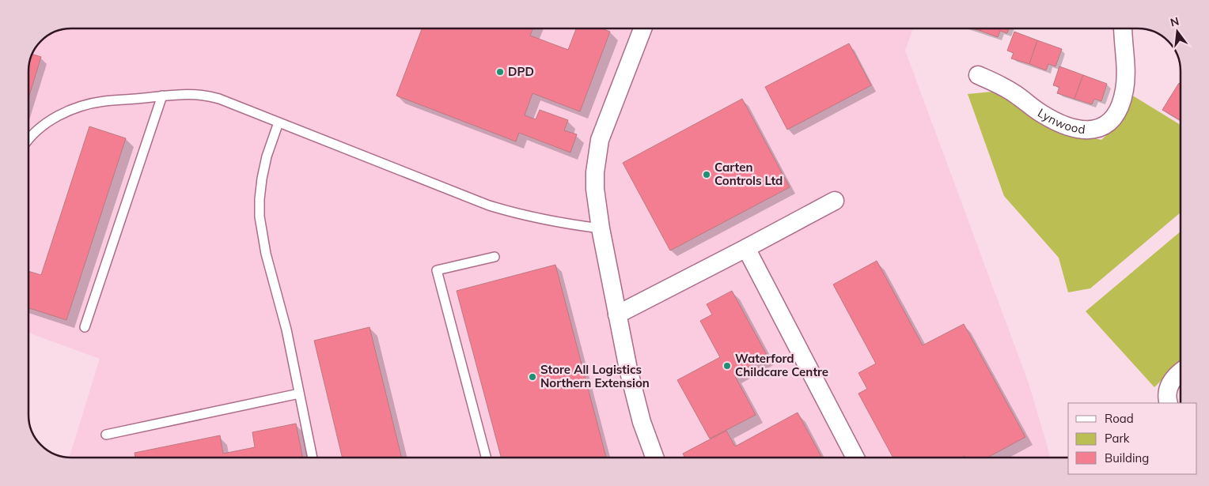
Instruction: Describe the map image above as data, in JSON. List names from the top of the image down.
{
  "streets": {
    "street": ["Lynwood"]
  },
  "places": [
    "DPD",
    "Carten Controls Ltd",
    "Waterford Childcare Centre",
    "Store All Logistics Northern Extension"
  ],
  "legend": ["Road", "Park", "Building"],
  "north": "top"
}
